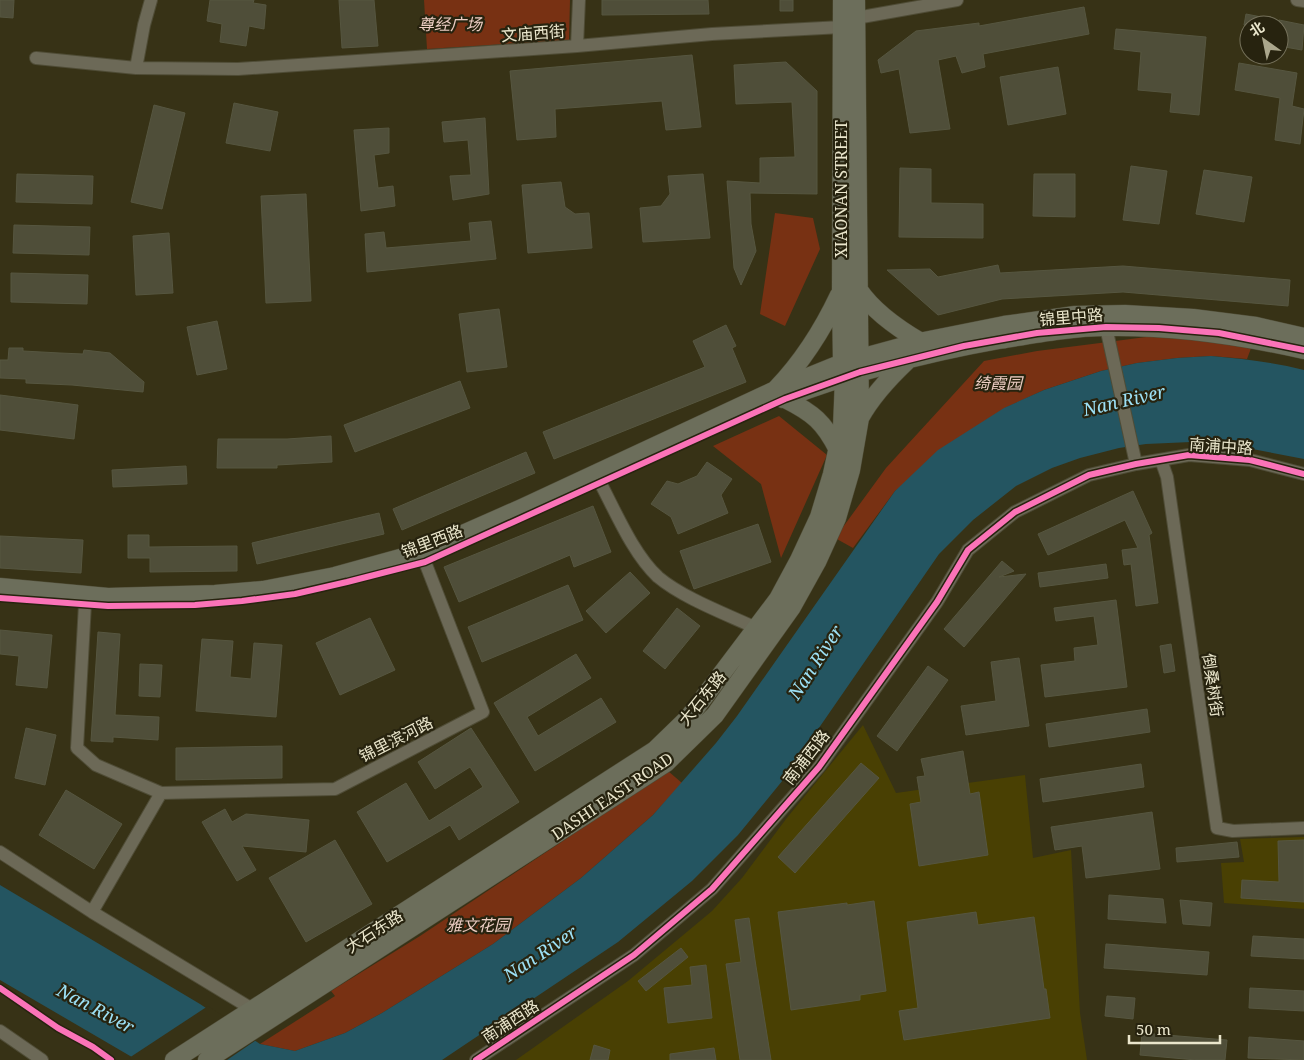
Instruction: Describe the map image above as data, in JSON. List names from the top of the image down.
{
  "streets": {
    "main road": [
      "XIAONAN STREET",
      "锦里中路",
      "锦里西路",
      "大石东路",
      "DASHI EAST ROAD"
    ],
    "street": [
      "文庙西街",
      "南浦中路",
      "倒桑树街",
      "锦里滨河路",
      "南浦西路"
    ]
  },
  "crossings": [
    ["文庙西街", "XIAONAN STREET"],
    ["XIAONAN STREET", "锦里中路"],
    ["XIAONAN STREET", "锦里西路"],
    ["XIAONAN STREET", "大石东路"],
    ["XIAONAN STREET", "DASHI EAST ROAD"],
    ["锦里中路", "锦里西路"],
    ["锦里中路", "大石东路"],
    ["锦里中路", "DASHI EAST ROAD"],
    ["南浦中路", "倒桑树街"],
    ["南浦中路", "南浦西路"],
    ["锦里西路", "大石东路"],
    ["锦里西路", "锦里滨河路"]
  ],
  "water": ["Nan River"],
  "parks": ["尊经广场", "绮霞园", "雅文花园"],
  "scale_bar": "50 m",
  "north": "top left"
}
